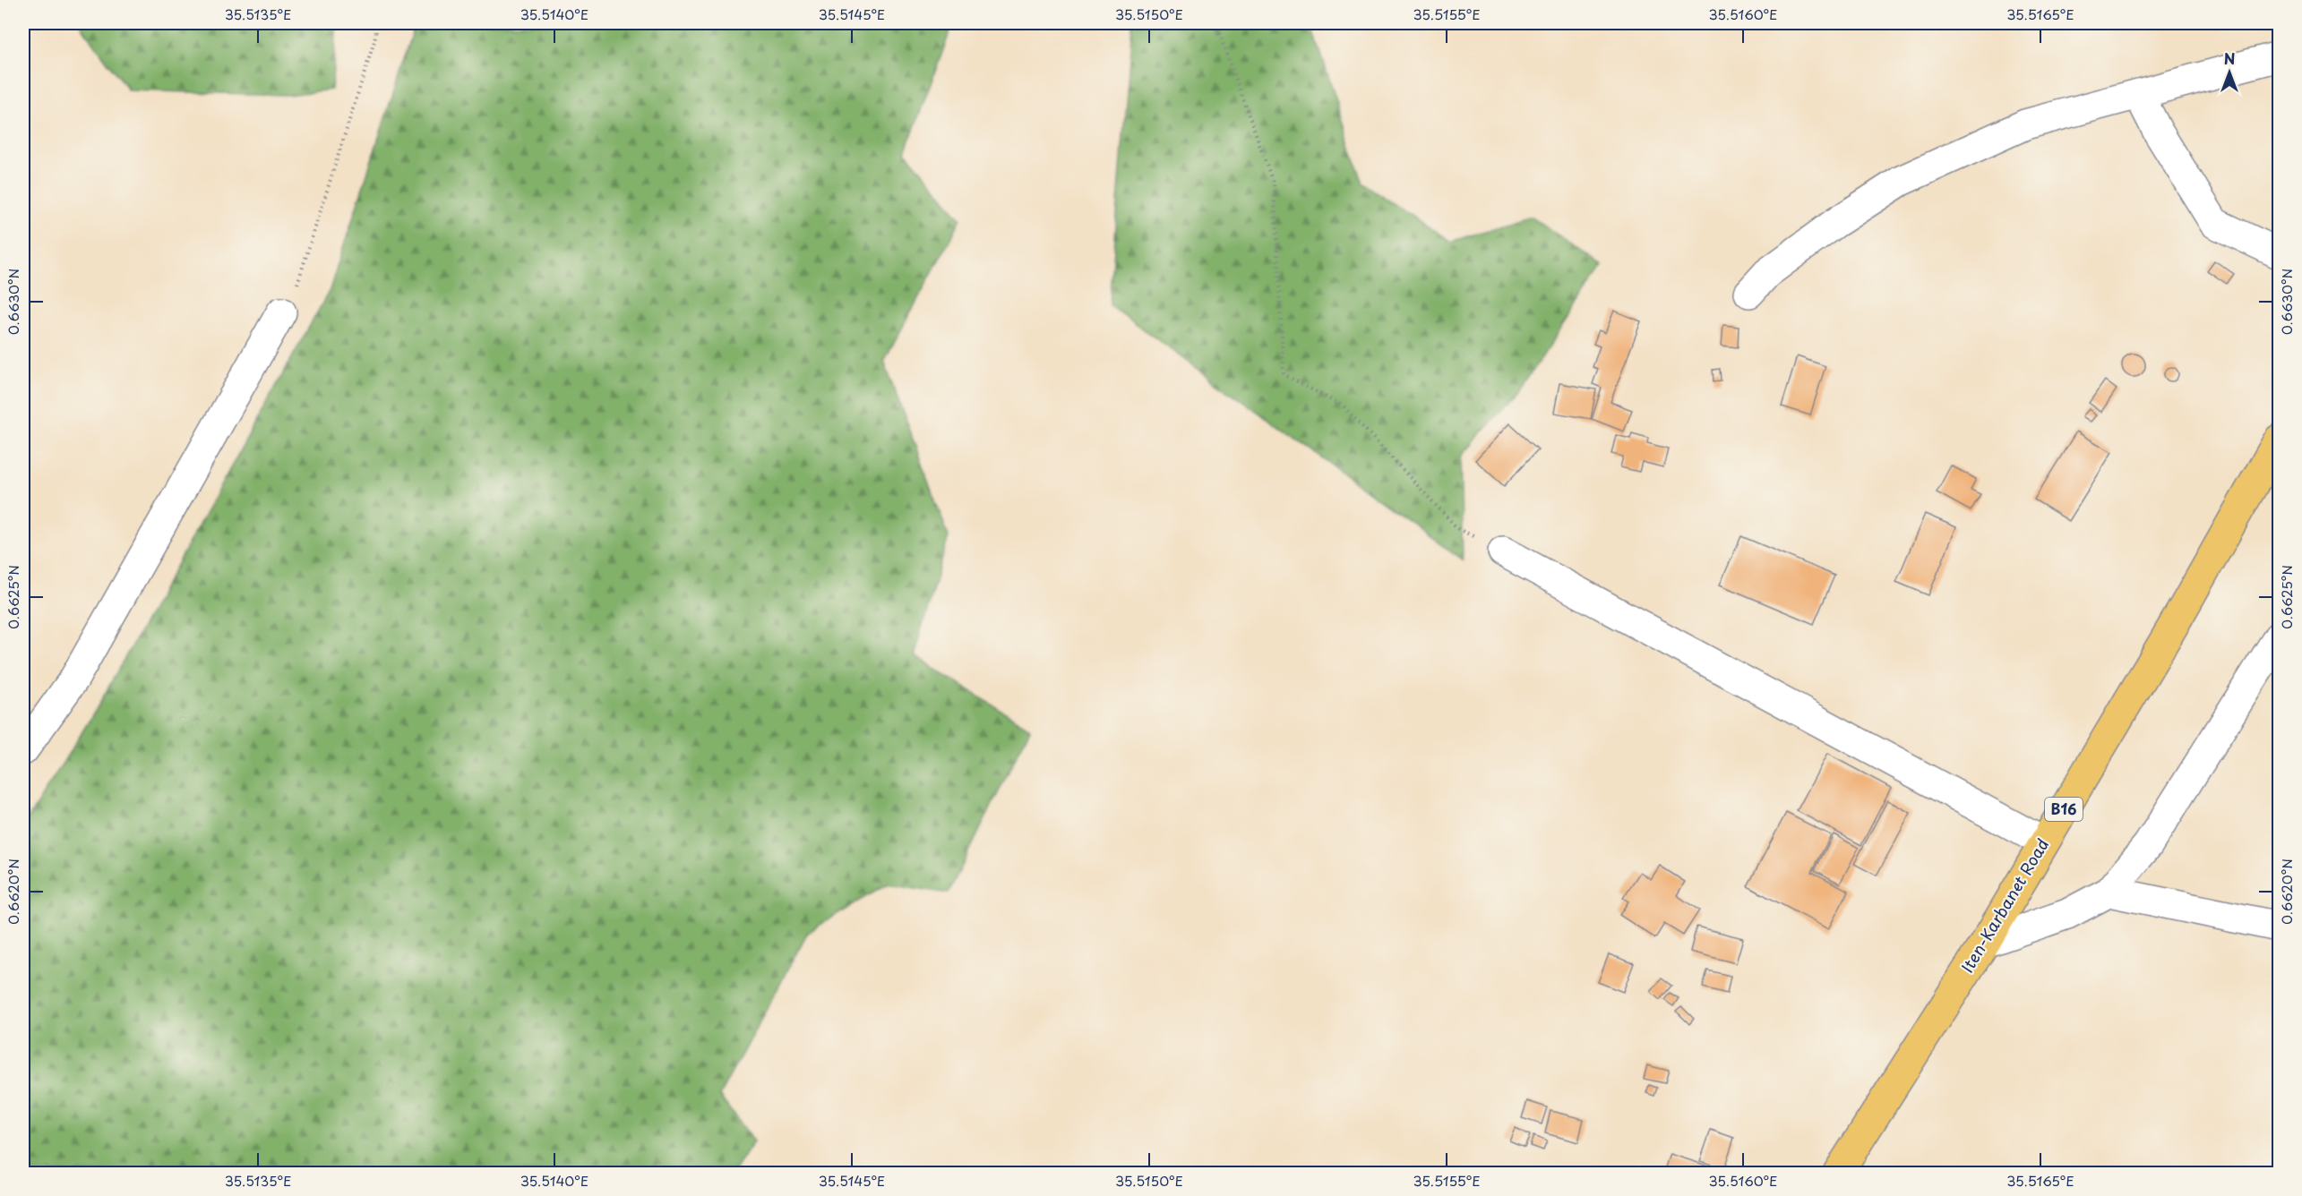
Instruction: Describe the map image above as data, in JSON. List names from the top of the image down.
{
  "streets": {
    "main road": ["B16", "Iten-Karbanet Road"]
  },
  "north": "top",
  "coordinates": [
    "35.5135°E",
    "35.5140°E",
    "35.5145°E",
    "35.5150°E",
    "35.5155°E",
    "35.5160°E",
    "35.5165°E",
    "0.6630°N",
    "0.6625°N",
    "0.6620°N"
  ]
}
